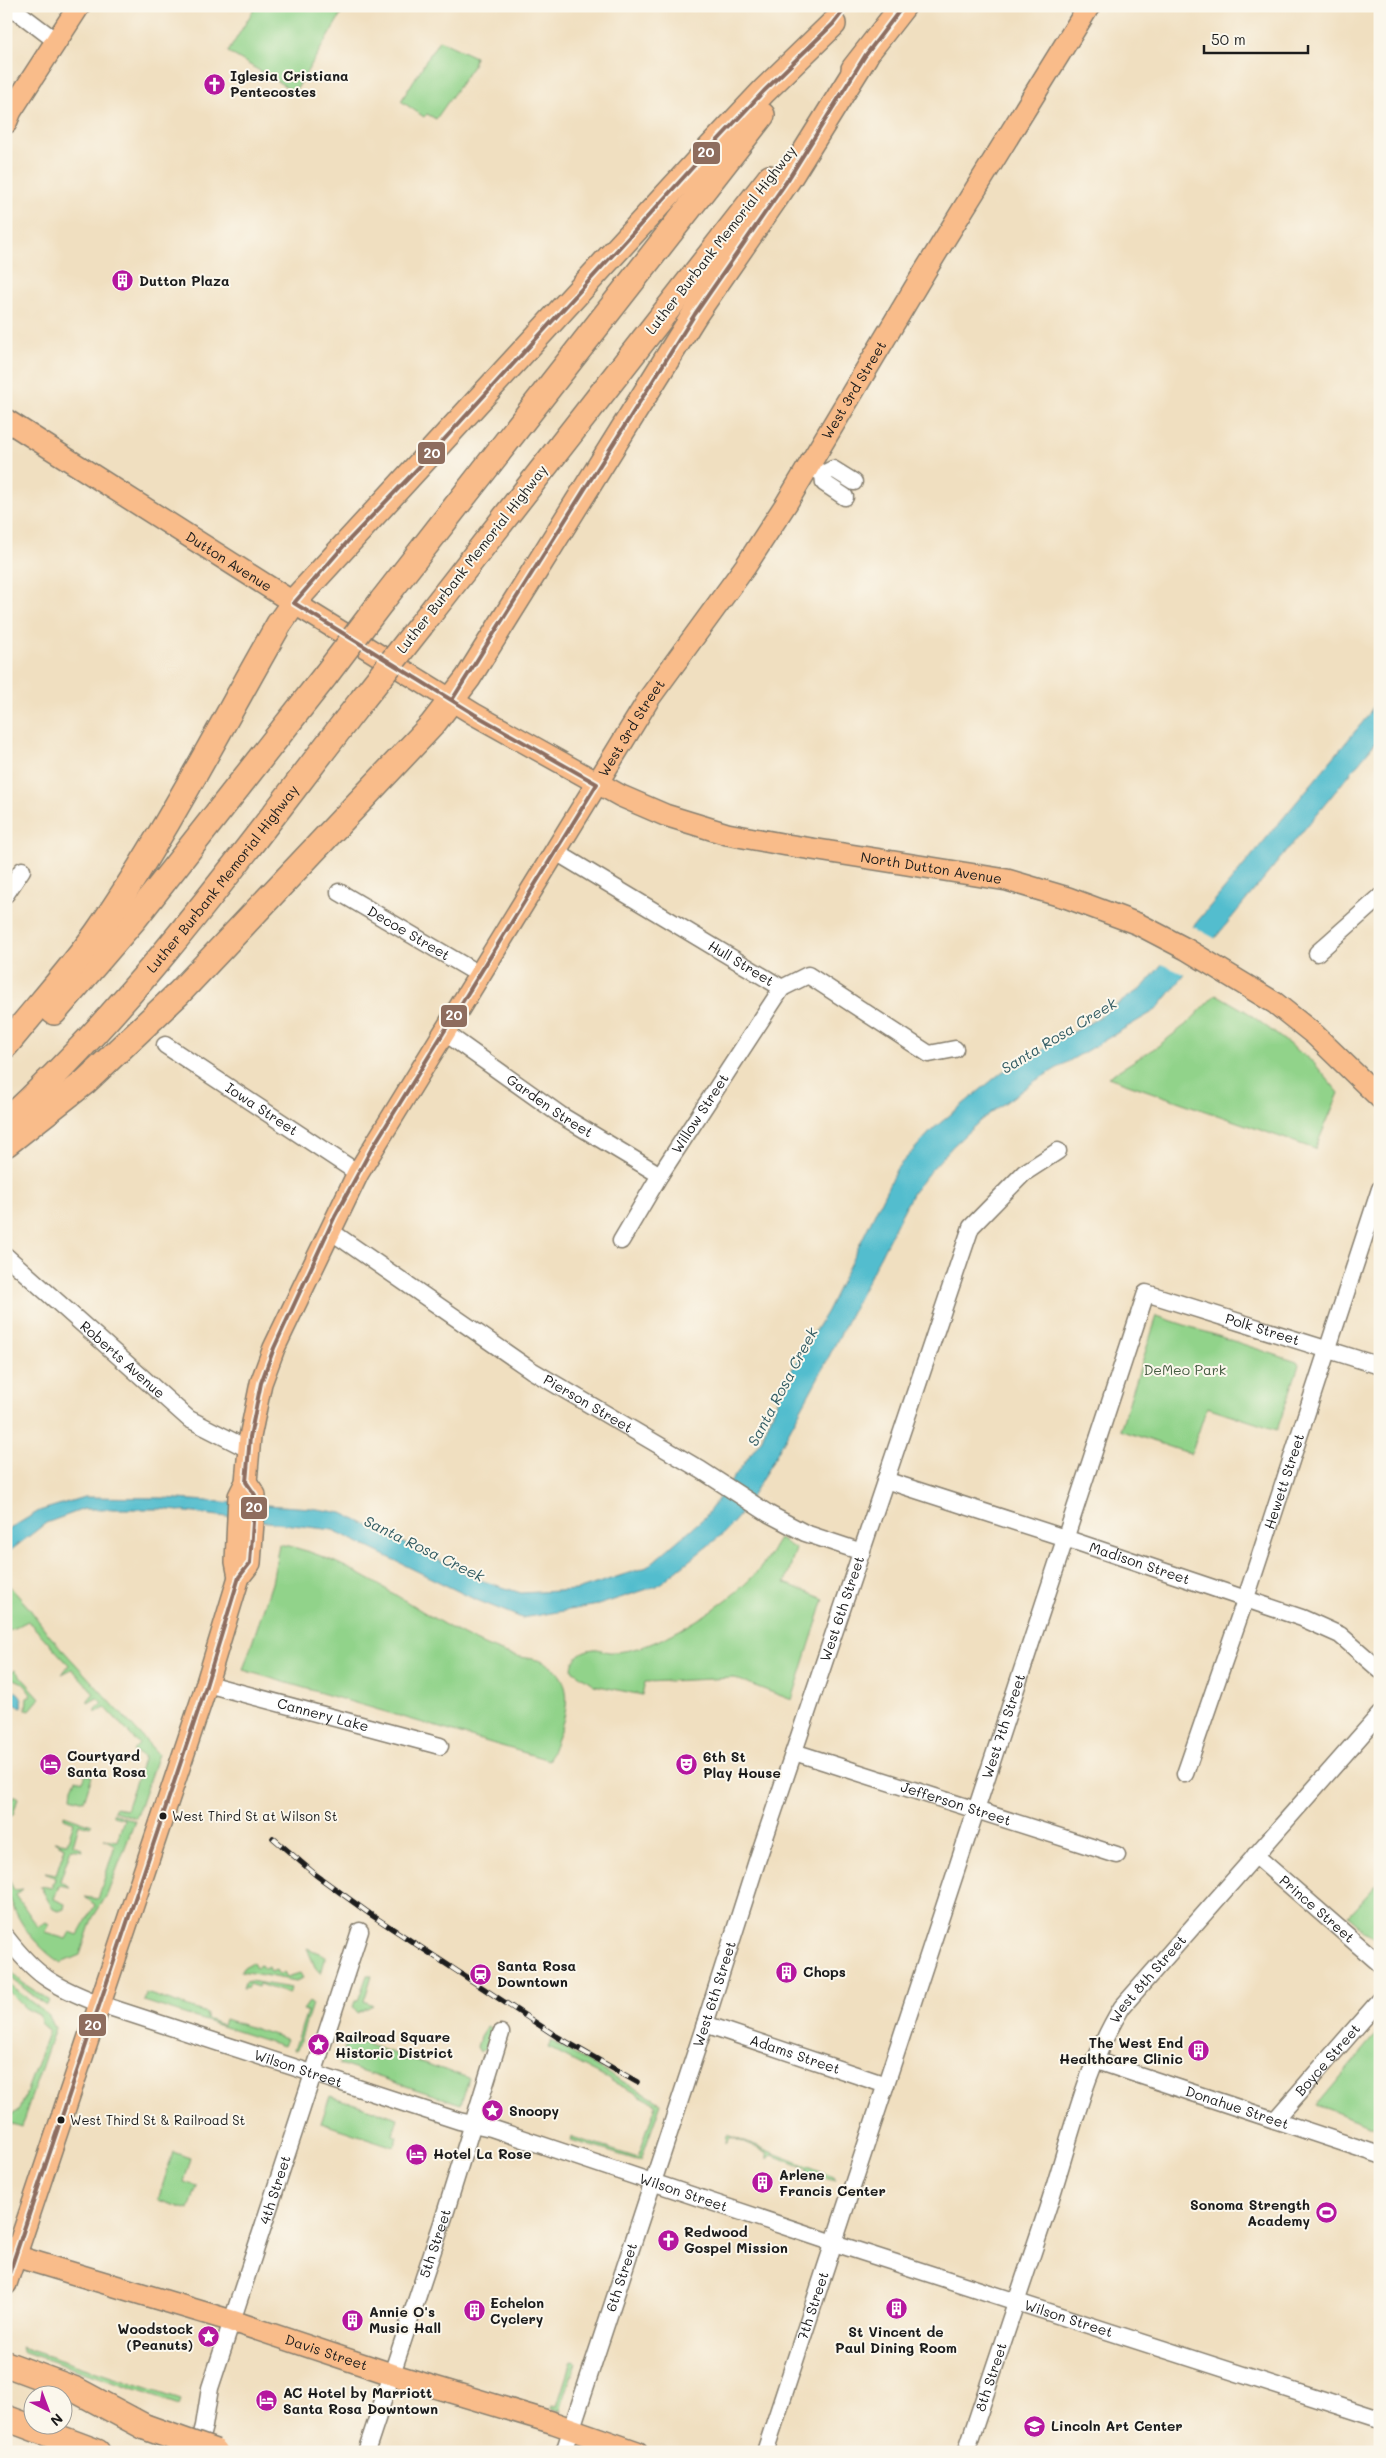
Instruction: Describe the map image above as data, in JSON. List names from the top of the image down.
{
  "streets": {
    "highway": ["Luther Burbank Memorial Highway"],
    "main road": [
      "West 3rd Street",
      "Dutton Avenue",
      "North Dutton Avenue",
      "Davis Street"
    ],
    "street": [
      "Decoe Street",
      "Hull Street",
      "Garden Street",
      "Iowa Street",
      "Willow Street",
      "Polk Street",
      "Roberts Avenue",
      "Pierson Street",
      "Hewett Street",
      "Madison Street",
      "West 6th Street",
      "Cannery Lake",
      "West 7th Street",
      "Jefferson Street",
      "Prince Street",
      "West 8th Street",
      "Adams Street",
      "Boyce Street",
      "Wilson Street",
      "Donahue Street",
      "4th Street",
      "5th Street",
      "6th Street",
      "7th Street",
      "8th Street"
    ]
  },
  "crossings": [
    ["West 3rd Street", "North Dutton Avenue"],
    ["West 3rd Street", "Decoe Street"],
    ["West 3rd Street", "Hull Street"],
    ["West 3rd Street", "Garden Street"],
    ["West 3rd Street", "Iowa Street"],
    ["West 3rd Street", "Roberts Avenue"],
    ["West 3rd Street", "Pierson Street"],
    ["West 3rd Street", "Cannery Lake"],
    ["West 3rd Street", "Wilson Street"],
    ["West 3rd Street", "Davis Street"],
    ["Dutton Avenue", "North Dutton Avenue"],
    ["Hull Street", "Willow Street"],
    ["Garden Street", "Willow Street"],
    ["Polk Street", "Hewett Street"],
    ["Polk Street", "West 7th Street"],
    ["Pierson Street", "West 6th Street"],
    ["Hewett Street", "Madison Street"],
    ["Madison Street", "West 6th Street"],
    ["Madison Street", "West 7th Street"],
    ["West 6th Street", "Jefferson Street"],
    ["West 6th Street", "Adams Street"],
    ["West 6th Street", "6th Street"],
    ["West 7th Street", "Jefferson Street"],
    ["West 7th Street", "Adams Street"],
    ["West 7th Street", "7th Street"],
    ["Prince Street", "West 8th Street"],
    ["West 8th Street", "Wilson Street"],
    ["West 8th Street", "Donahue Street"],
    ["West 8th Street", "8th Street"],
    ["Boyce Street", "Donahue Street"],
    ["Wilson Street", "4th Street"],
    ["Wilson Street", "5th Street"],
    ["Wilson Street", "6th Street"],
    ["Wilson Street", "7th Street"],
    ["Wilson Street", "8th Street"],
    ["4th Street", "Davis Street"],
    ["5th Street", "Davis Street"],
    ["6th Street", "Davis Street"]
  ],
  "water": ["Santa Rosa Creek"],
  "parks": ["DeMeo Park"],
  "places": {
    "church": ["Iglesia Cristiana Pentecostes", "Redwood Gospel Mission"],
    "building": [
      "Dutton Plaza",
      "Chops",
      "The West End Healthcare Clinic",
      "Arlene Francis Center",
      "St Vincent de Paul Dining Room",
      "Echelon Cyclery",
      "Annie O's Music Hall"
    ],
    "hotel": ["Courtyard Santa Rosa", "Hotel La Rose", "AC Hotel by Marriott Santa Rosa Downtown"],
    "theatre": ["6th St Play House"],
    "other": ["West Third St at Wilson St", "West Third St & Railroad St"],
    "station": ["Santa Rosa Downtown"],
    "place": ["Railroad Square Historic District", "Snoopy", "Woodstock (Peanuts)"],
    "sports": ["Sonoma Strength Academy"],
    "school or university": ["Lincoln Art Center"]
  },
  "lines": ["transit line 20"],
  "scale_bar": "50 m",
  "north": "bottom right"
}
